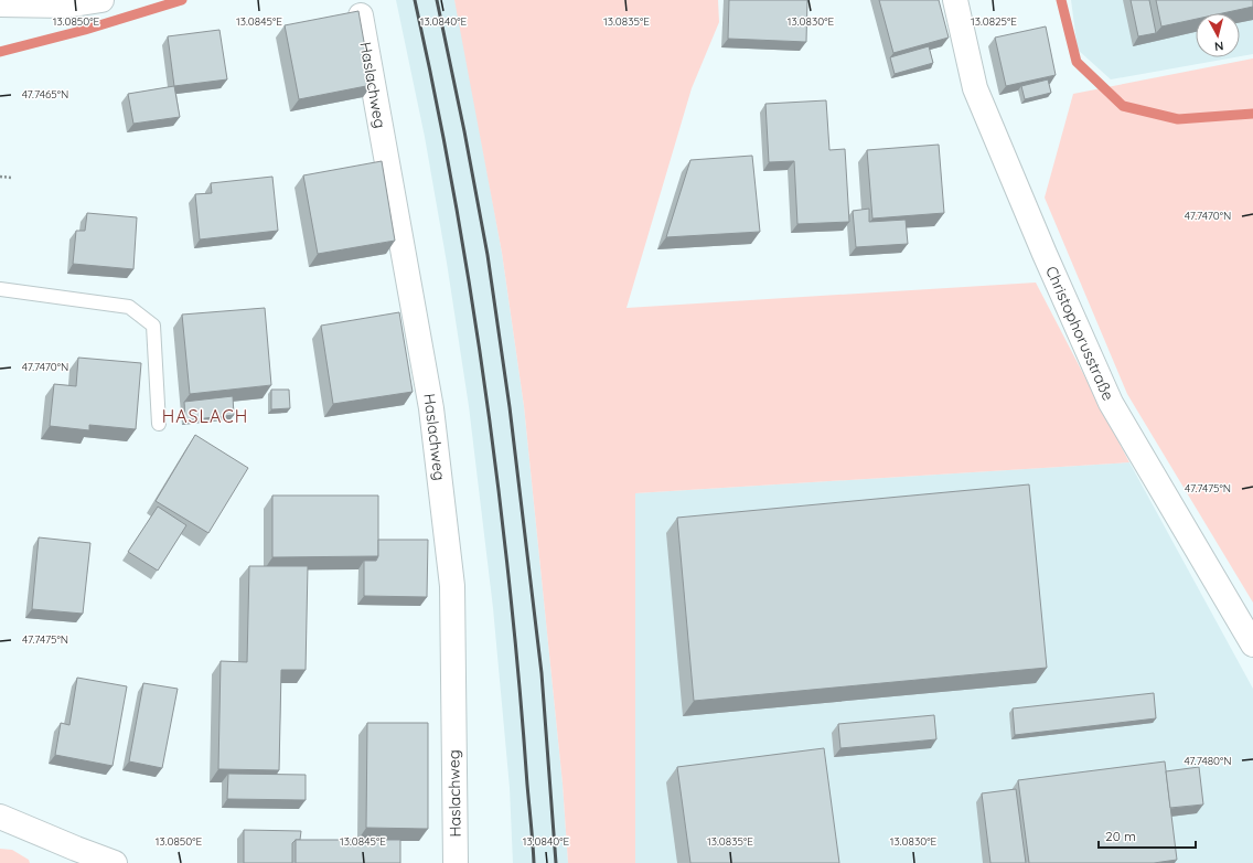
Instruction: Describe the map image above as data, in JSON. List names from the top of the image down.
{
  "streets": {
    "street": ["Haslachweg", "Christophorusstraße"]
  },
  "districts": ["HASLACH"],
  "scale_bar": "20 m",
  "north": "bottom",
  "coordinates": [
    "13.0850°E",
    "13.0845°E",
    "13.0840°E",
    "13.0835°E",
    "13.0830°E",
    "13.0825°E",
    "47.7465°N",
    "47.7470°N",
    "47.7475°N",
    "47.7480°N"
  ]
}
